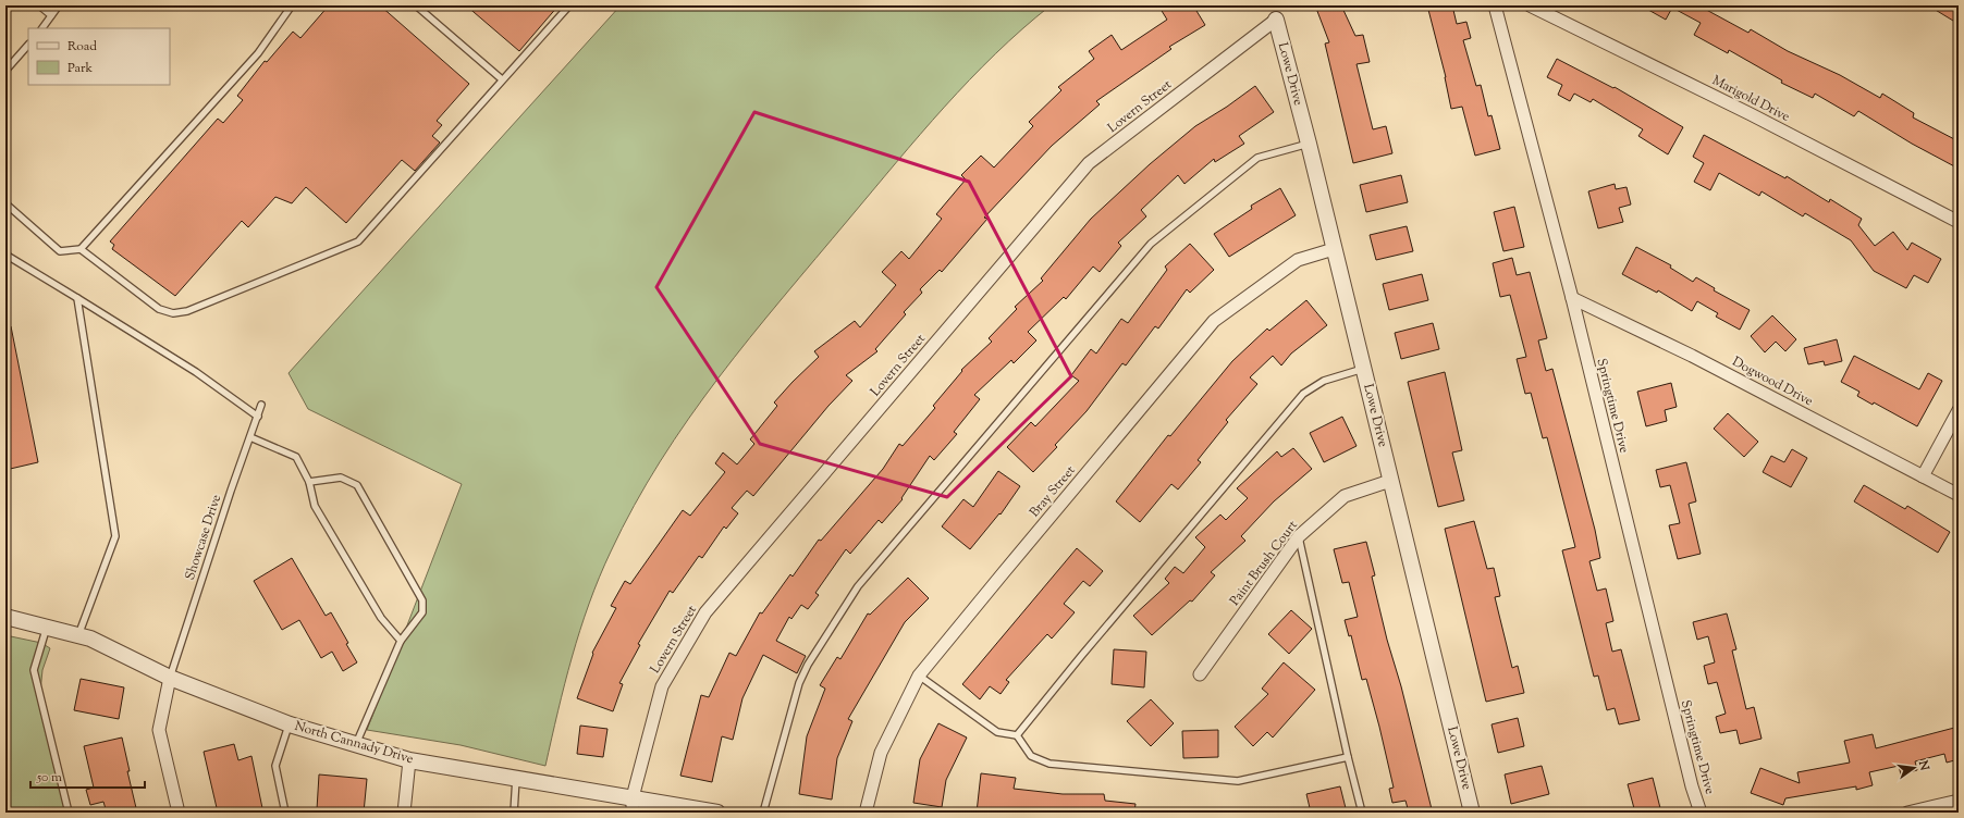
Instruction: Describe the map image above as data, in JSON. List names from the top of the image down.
{
  "streets": {
    "street": [
      "Lowe Drive",
      "Marigold Drive",
      "Lovern Street",
      "Dogwood Drive",
      "Springtime Drive",
      "Bray Street",
      "Paint Brush Court",
      "North Cannady Drive"
    ],
    "lane": ["Showcase Drive"]
  },
  "crossings": [
    ["Lowe Drive", "Lovern Street"],
    ["Lowe Drive", "Bray Street"],
    ["Lowe Drive", "Paint Brush Court"],
    ["Lovern Street", "North Cannady Drive"],
    ["Dogwood Drive", "Springtime Drive"],
    ["Showcase Drive", "North Cannady Drive"]
  ],
  "legend": ["Road", "Park"],
  "scale_bar": "50 m",
  "north": "right"
}
